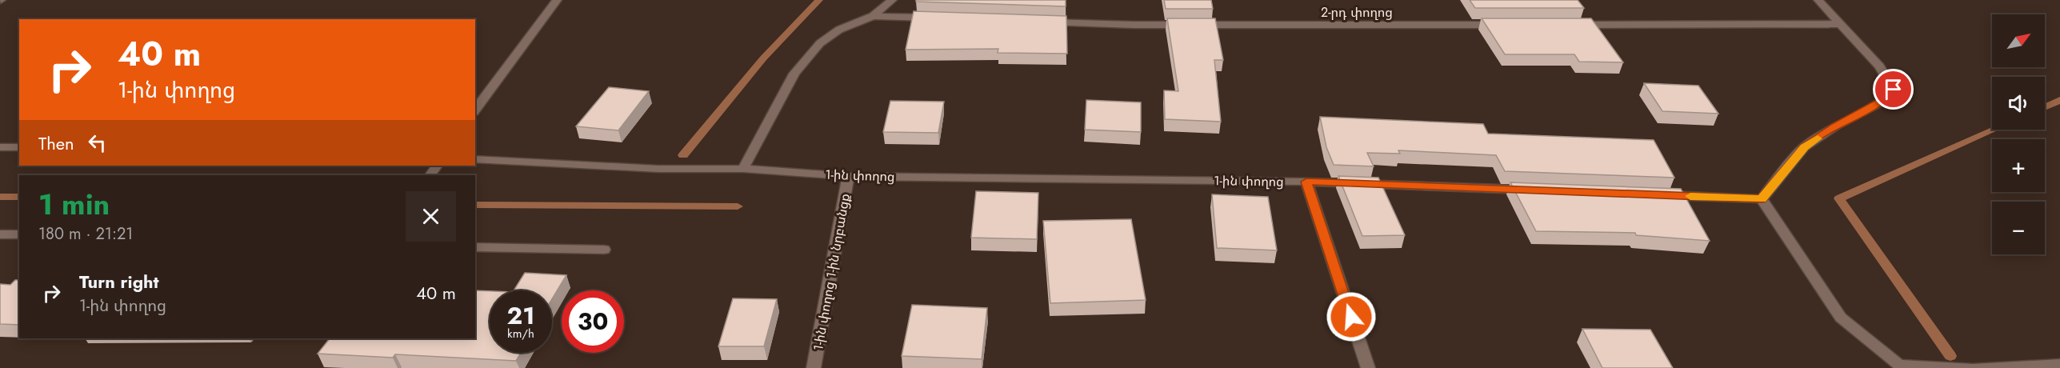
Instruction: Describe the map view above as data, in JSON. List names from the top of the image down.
{
  "streets": {
    "street": ["2-րդ փողոց", "1-ին փողոց", "1-ին փողոց 1-ին նրբանցք"]
  },
  "crossings": [
    ["1-ին փողոց", "1-ին փողոց 1-ին նրբանցք"]
  ],
  "north": "top right",
  "page": {
    "map_buttons": ["+", "−"],
    "turn": ["40 m", "1-ին փողոց"],
    "then": "Then",
    "heading": ["1 min", "180 m · 21:21"],
    "list": [
      {
        "name": "Turn right",
        "note": "1-ին փողոց",
        "value": "40 m"
      }
    ],
    "speed": "21 km/h",
    "limit": "30"
  }
}
